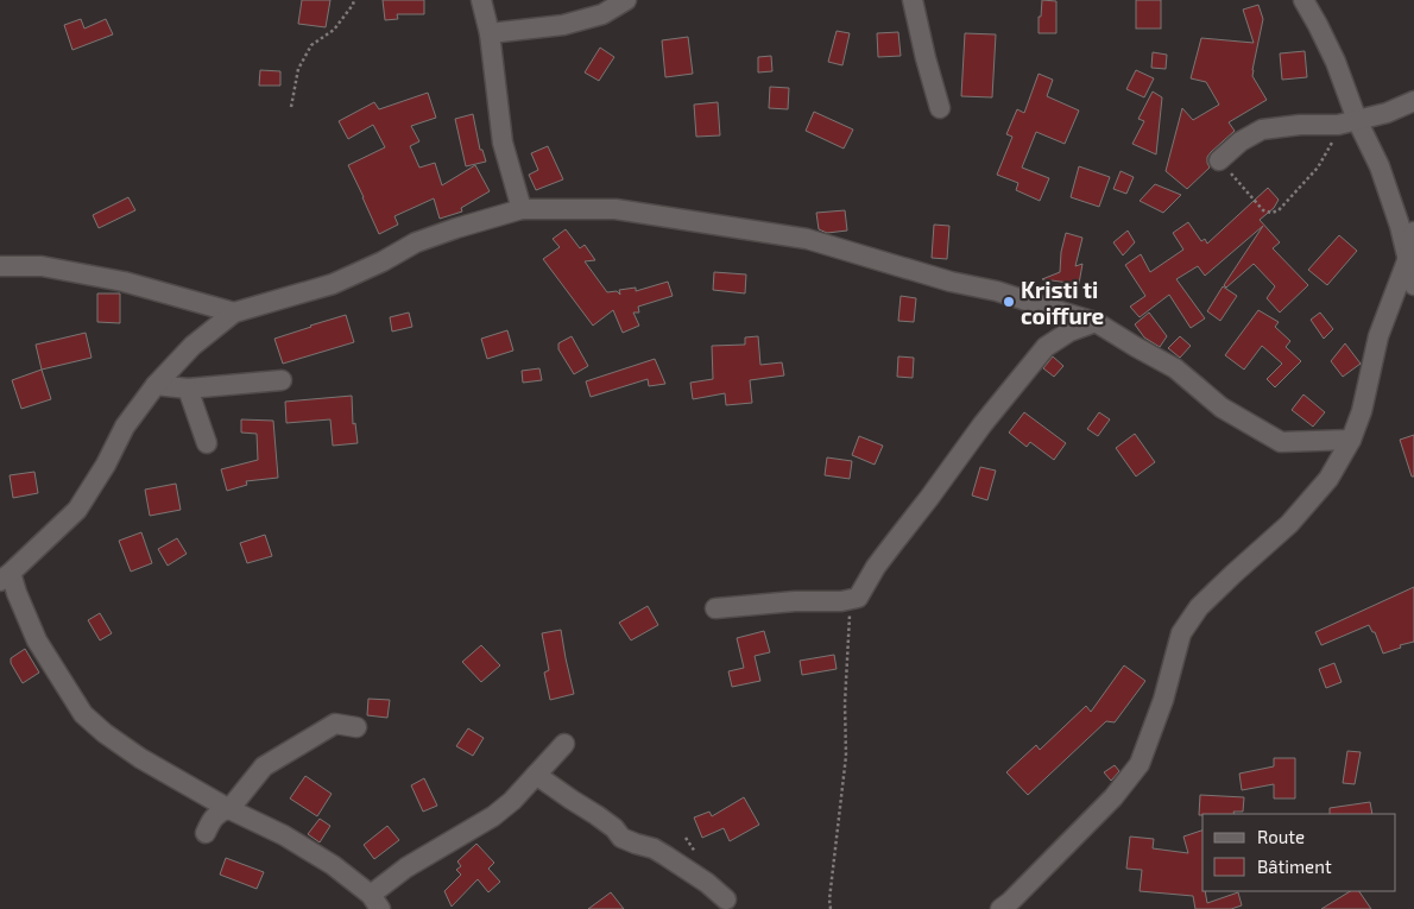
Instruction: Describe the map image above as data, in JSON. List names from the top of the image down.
{
  "places": ["Kristi ti coiffure"],
  "legend": ["Route", "Bâtiment"]
}
